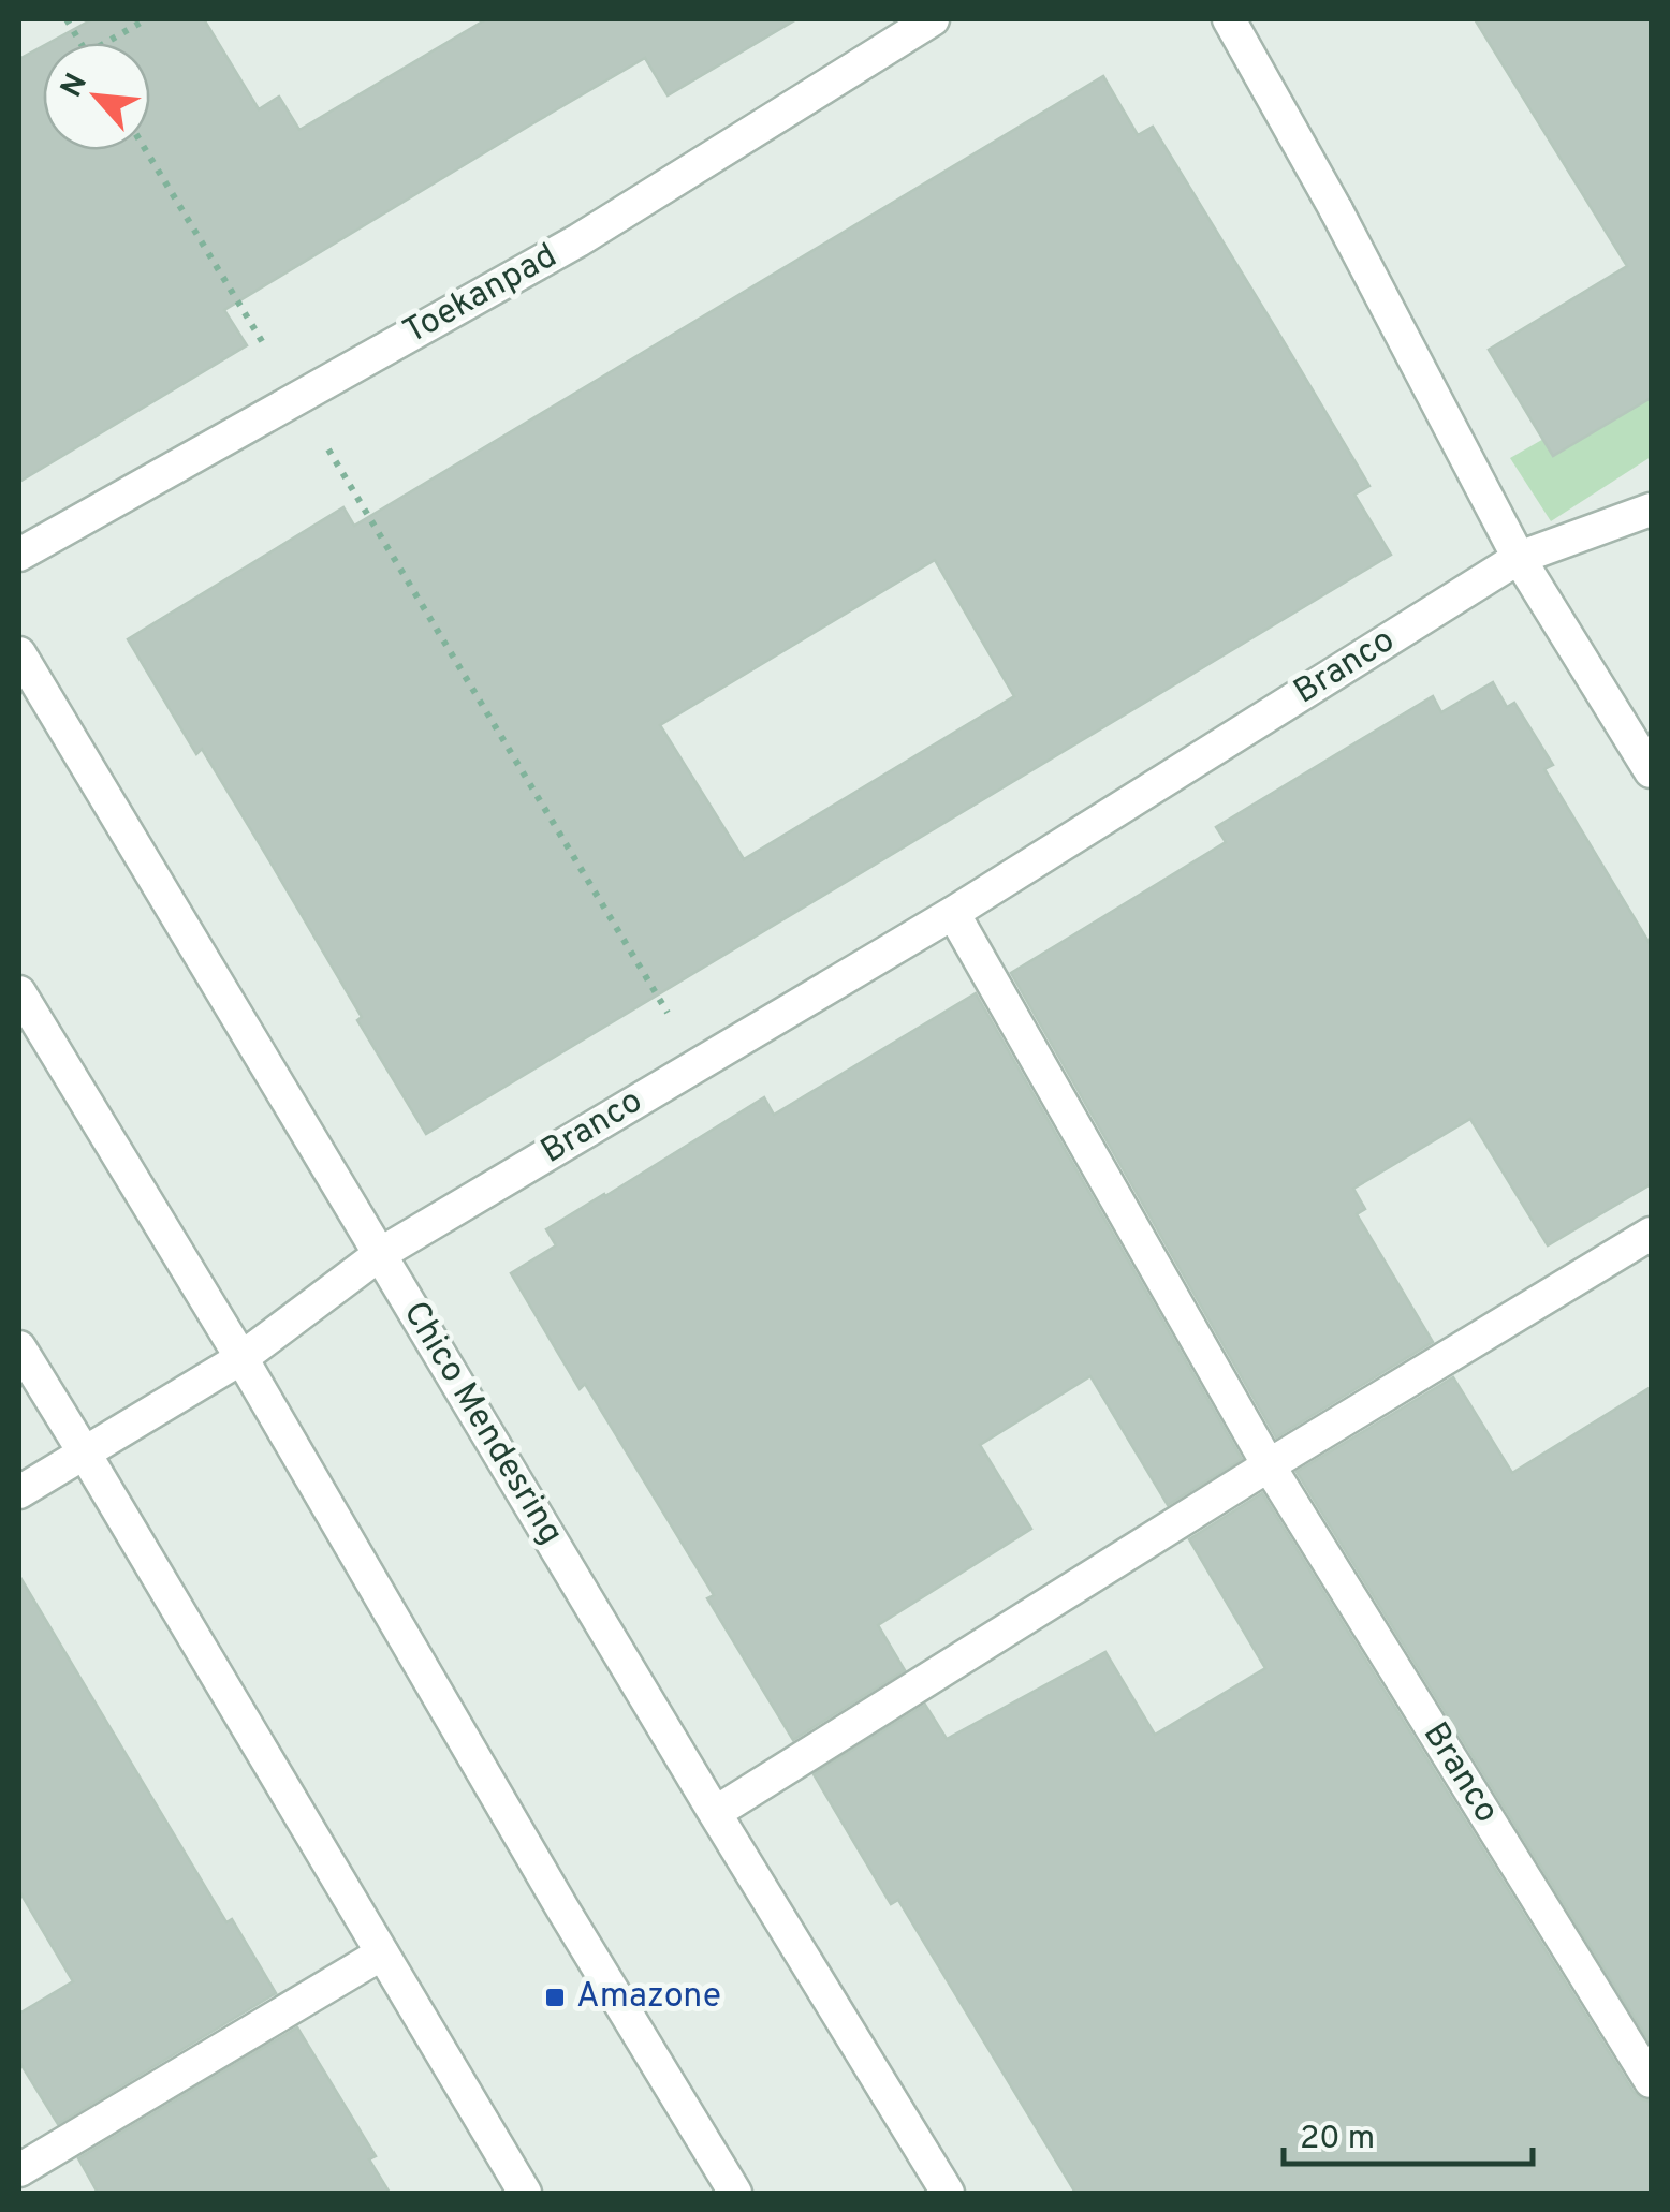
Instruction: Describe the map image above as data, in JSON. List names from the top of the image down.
{
  "streets": {
    "street": ["Toekanpad", "Branco", "Chico Mendesring"]
  },
  "crossings": [
    ["Branco", "Chico Mendesring"]
  ],
  "places": {
    "transit": ["Amazone"]
  },
  "scale_bar": "20 m",
  "north": "top left"
}
